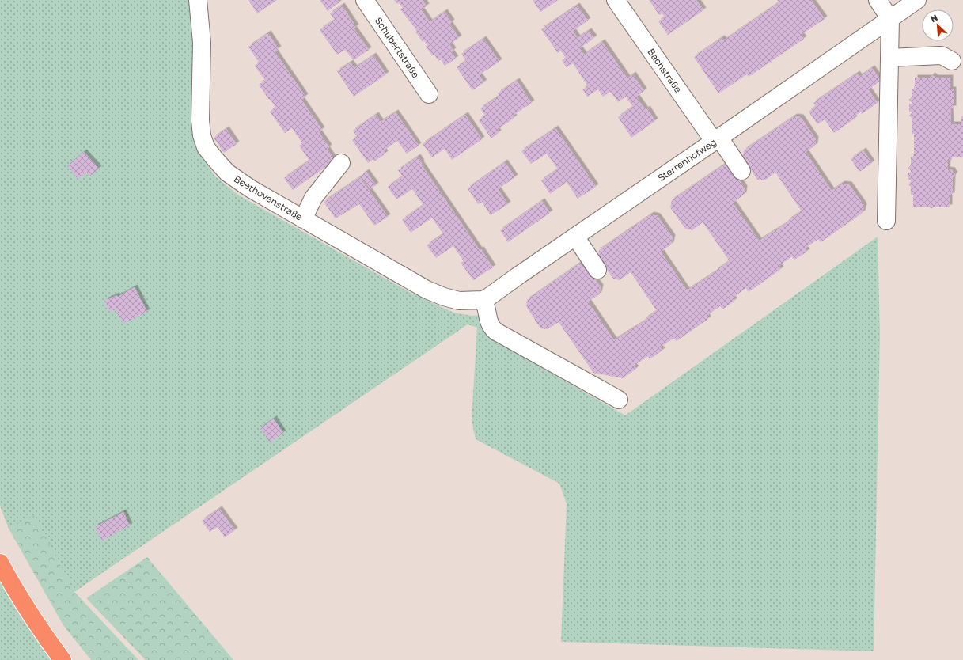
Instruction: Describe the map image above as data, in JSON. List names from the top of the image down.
{
  "streets": {
    "street": [
      "Schubertstraße",
      "Bachstraße",
      "Sterrenhofweg",
      "Beethovenstraße"
    ]
  },
  "crossings": [
    ["Bachstraße", "Sterrenhofweg"],
    ["Sterrenhofweg", "Beethovenstraße"]
  ],
  "north": "top left"
}
